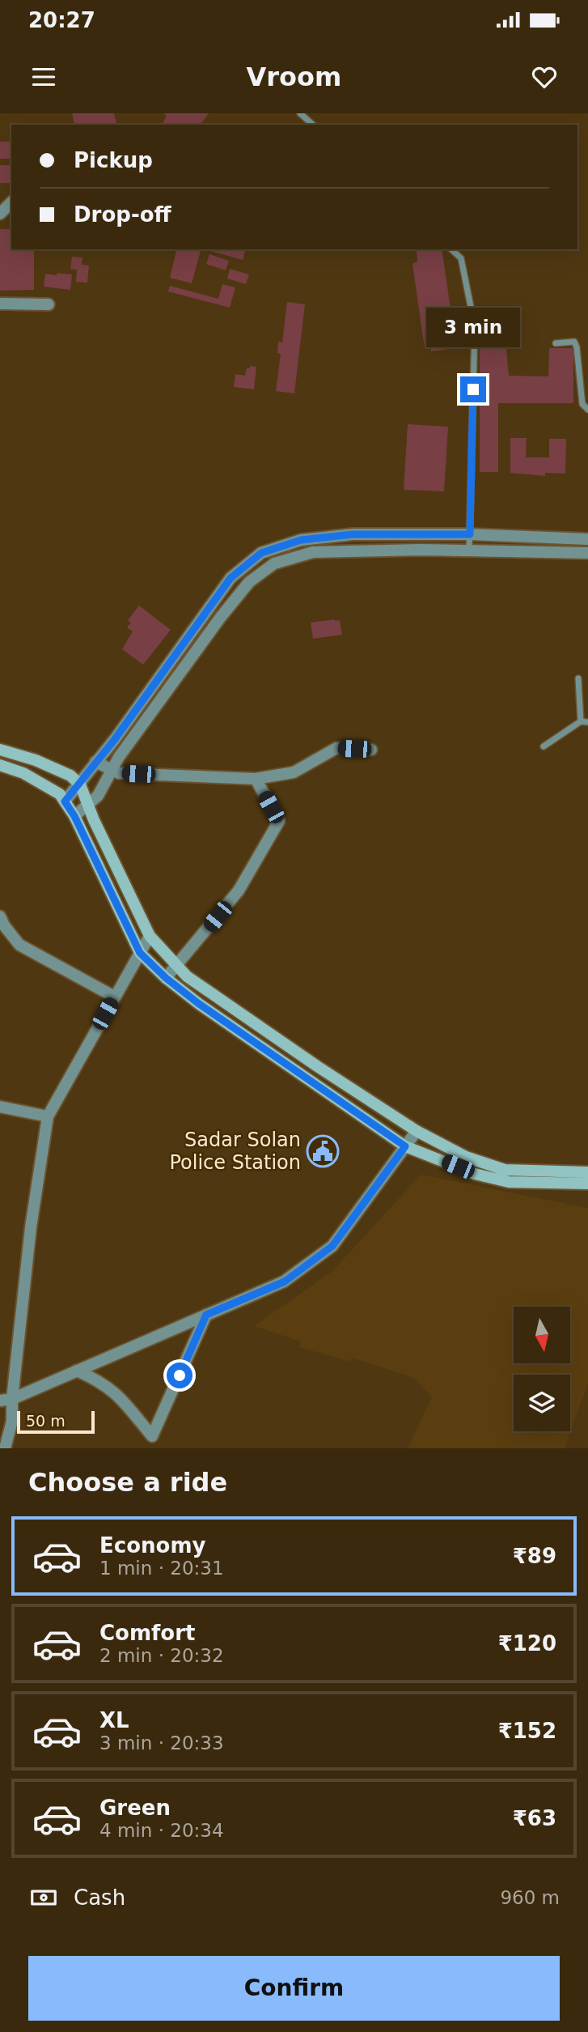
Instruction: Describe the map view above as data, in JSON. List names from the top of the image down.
{
  "places": {
    "public building": ["Sadar Solan Police Station"]
  },
  "scale_bar": "50 m",
  "north": "bottom",
  "page": {
    "status": "20:27",
    "header": "Vroom",
    "banner": ["Pickup", "Drop-off"],
    "bubble": "3 min",
    "scale": "50 m",
    "heading": "Choose a ride",
    "list": [
      {
        "name": "Economy",
        "note": "1 min · 20:31",
        "value": "₹89"
      },
      {
        "name": "Comfort",
        "note": "2 min · 20:32",
        "value": "₹120"
      },
      {
        "name": "XL",
        "note": "3 min · 20:33",
        "value": "₹152"
      },
      {
        "name": "Green",
        "note": "4 min · 20:34",
        "value": "₹63"
      }
    ],
    "pay": ["Cash", "960 m"],
    "buttons": "Confirm"
  }
}
